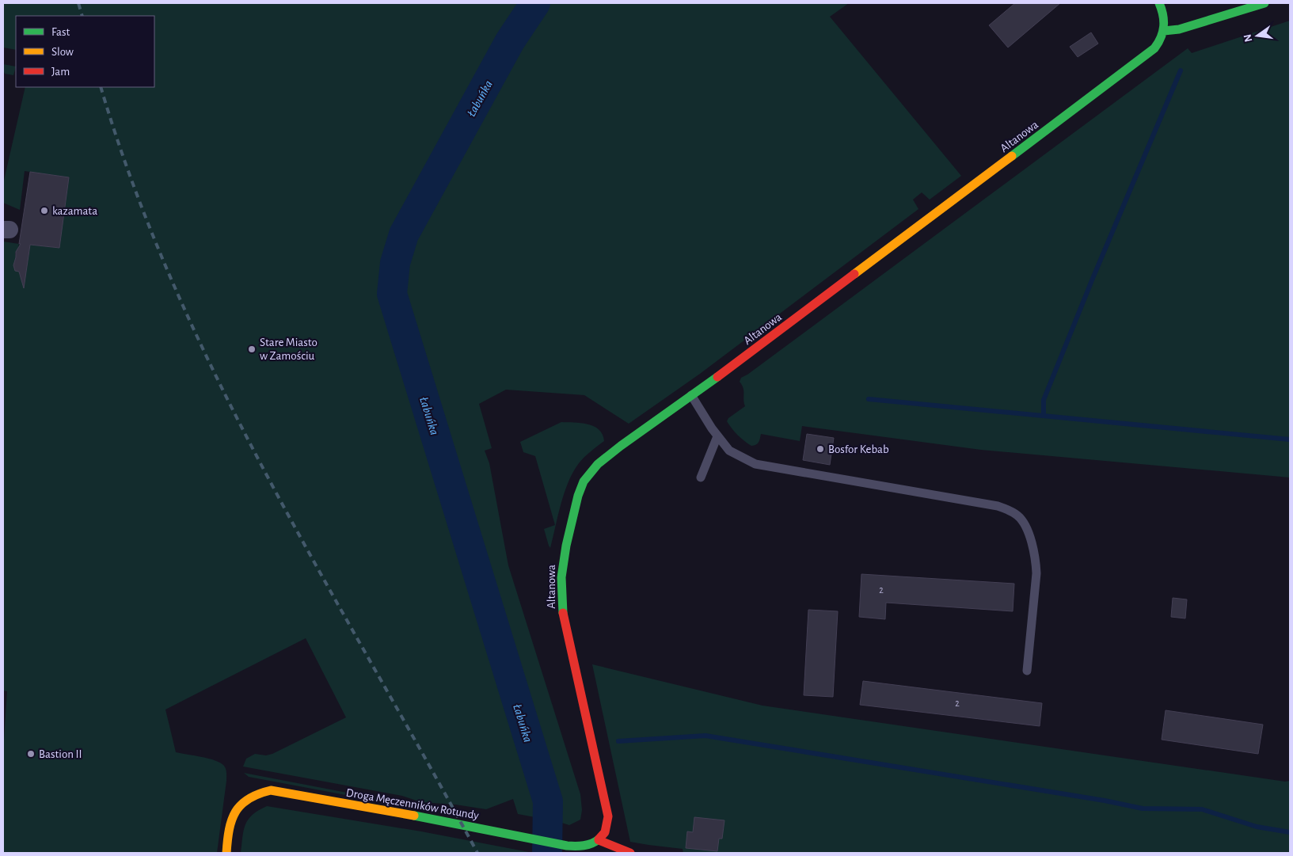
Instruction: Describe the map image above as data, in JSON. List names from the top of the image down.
{
  "streets": {
    "street": ["Altanowa", "Droga Męczenników Rotundy"]
  },
  "crossings": [
    ["Altanowa", "Droga Męczenników Rotundy"]
  ],
  "water": ["Łabuńka"],
  "places": [
    "kazamata",
    "Stare Miasto w Zamościu",
    "Bosfor Kebab",
    "Bastion II"
  ],
  "house_numbers": ["2", "2"],
  "legend": ["Fast", "Slow", "Jam"],
  "north": "left"
}
